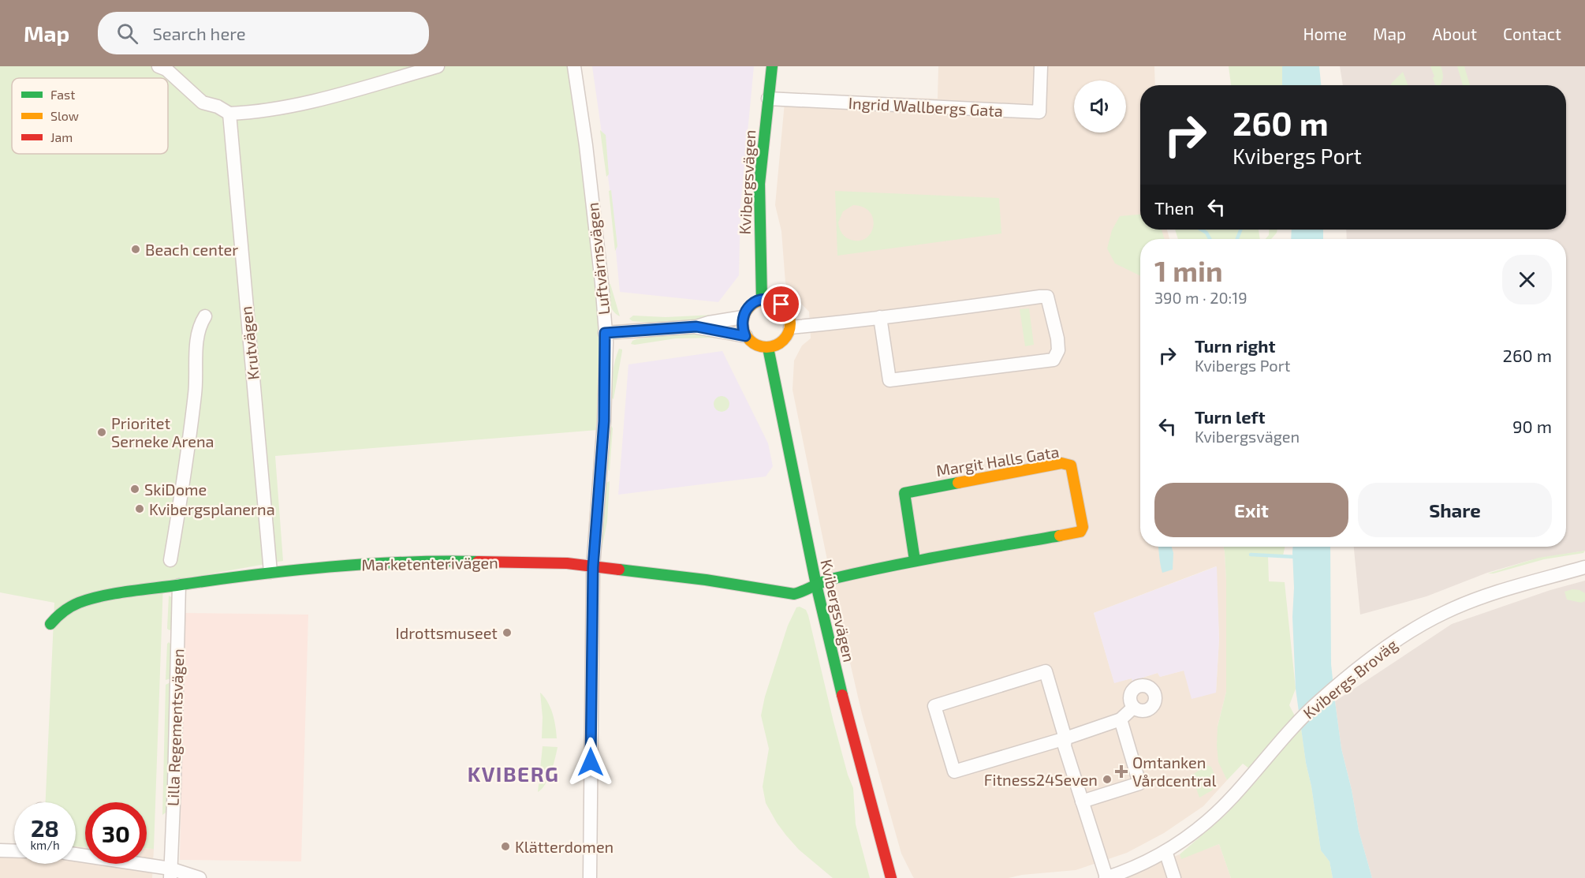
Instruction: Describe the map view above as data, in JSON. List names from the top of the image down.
{
  "streets": {
    "street": [
      "Ingrid Wallbergs Gata",
      "Kvibergsvägen",
      "Luftvärnsvägen",
      "Krutvägen",
      "Margit Halls Gata",
      "Marketenterivägen",
      "Kvibergs Broväg",
      "Lilla Regementsvägen"
    ]
  },
  "crossings": [
    ["Ingrid Wallbergs Gata", "Kvibergsvägen"],
    ["Kvibergsvägen", "Margit Halls Gata"],
    ["Kvibergsvägen", "Marketenterivägen"],
    ["Luftvärnsvägen", "Marketenterivägen"],
    ["Krutvägen", "Marketenterivägen"],
    ["Margit Halls Gata", "Marketenterivägen"],
    ["Marketenterivägen", "Lilla Regementsvägen"]
  ],
  "districts": ["KVIBERG"],
  "places": {
    "other": [
      "Beach center",
      "Prioritet Serneke Arena",
      "SkiDome",
      "Kvibergsplanerna",
      "Idrottsmuseet",
      "Fitness24Seven",
      "Klätterdomen"
    ],
    "health": ["Omtanken Vårdcentral"]
  },
  "legend": ["Fast", "Slow", "Jam"],
  "page": {
    "header": "Map",
    "search": "Search here",
    "nav": [
      "Home",
      "Map",
      "About",
      "Contact"
    ],
    "turn": ["260 m", "Kvibergs Port"],
    "then": "Then",
    "heading": ["1 min", "390 m · 20:19"],
    "list": [
      {
        "name": "Turn right",
        "note": "Kvibergs Port",
        "value": "260 m"
      },
      {
        "name": "Turn left",
        "note": "Kvibergsvägen",
        "value": "90 m"
      }
    ],
    "buttons": ["Exit", "Share"],
    "speed": "28 km/h",
    "limit": "30"
  }
}
